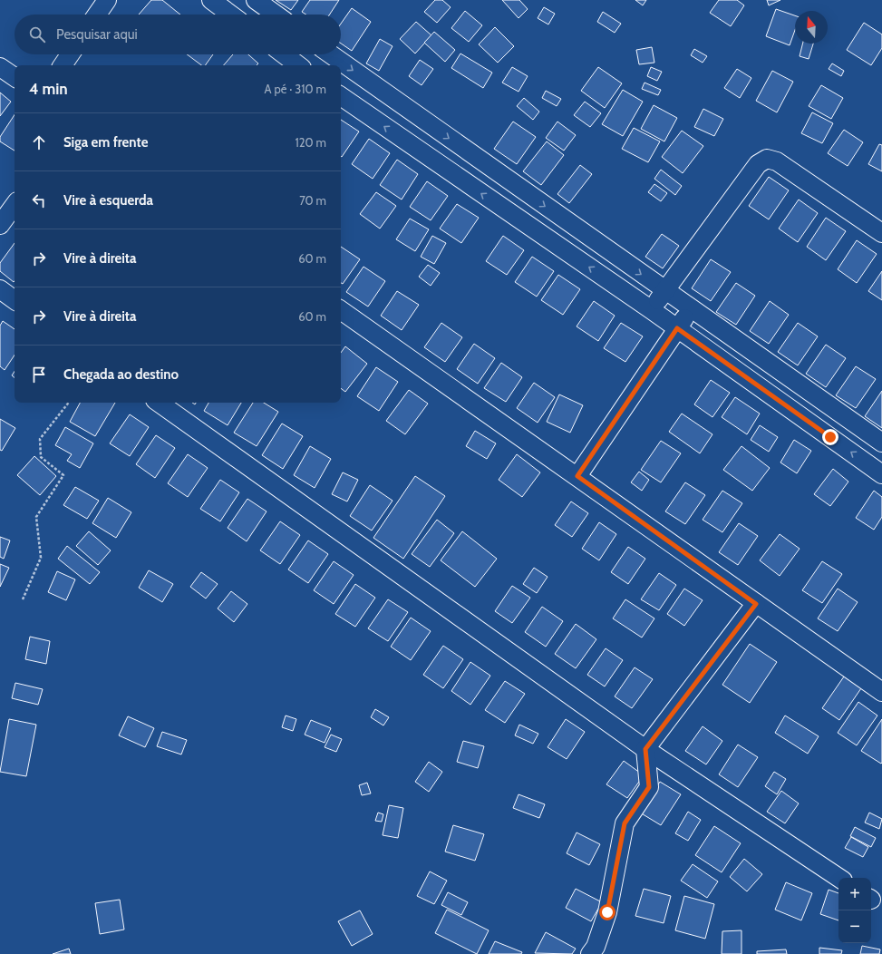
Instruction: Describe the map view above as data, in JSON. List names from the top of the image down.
{
  "north": "top",
  "page": {
    "search": "Pesquisar aqui",
    "heading": ["4 min", "A pé · 310 m"],
    "list": [
      ["Siga em frente", "120 m"],
      ["Vire à esquerda", "70 m"],
      ["Vire à direita", "60 m"],
      ["Vire à direita", "60 m"],
      "Chegada ao destino"
    ],
    "map_buttons": ["+", "−"]
  }
}
